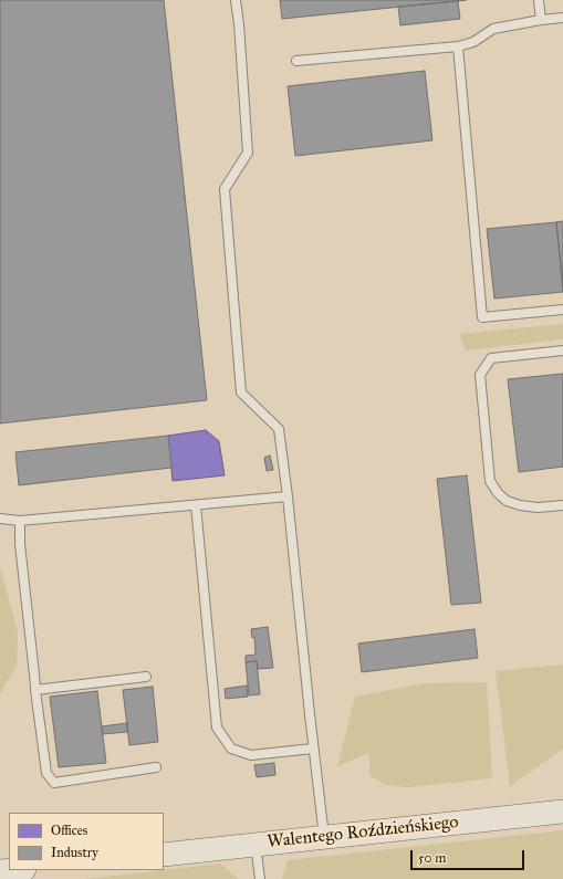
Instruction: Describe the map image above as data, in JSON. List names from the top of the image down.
{
  "streets": {
    "street": ["Walentego Roździeńskiego"]
  },
  "legend": ["Offices", "Industry"],
  "scale_bar": "50 m"
}
